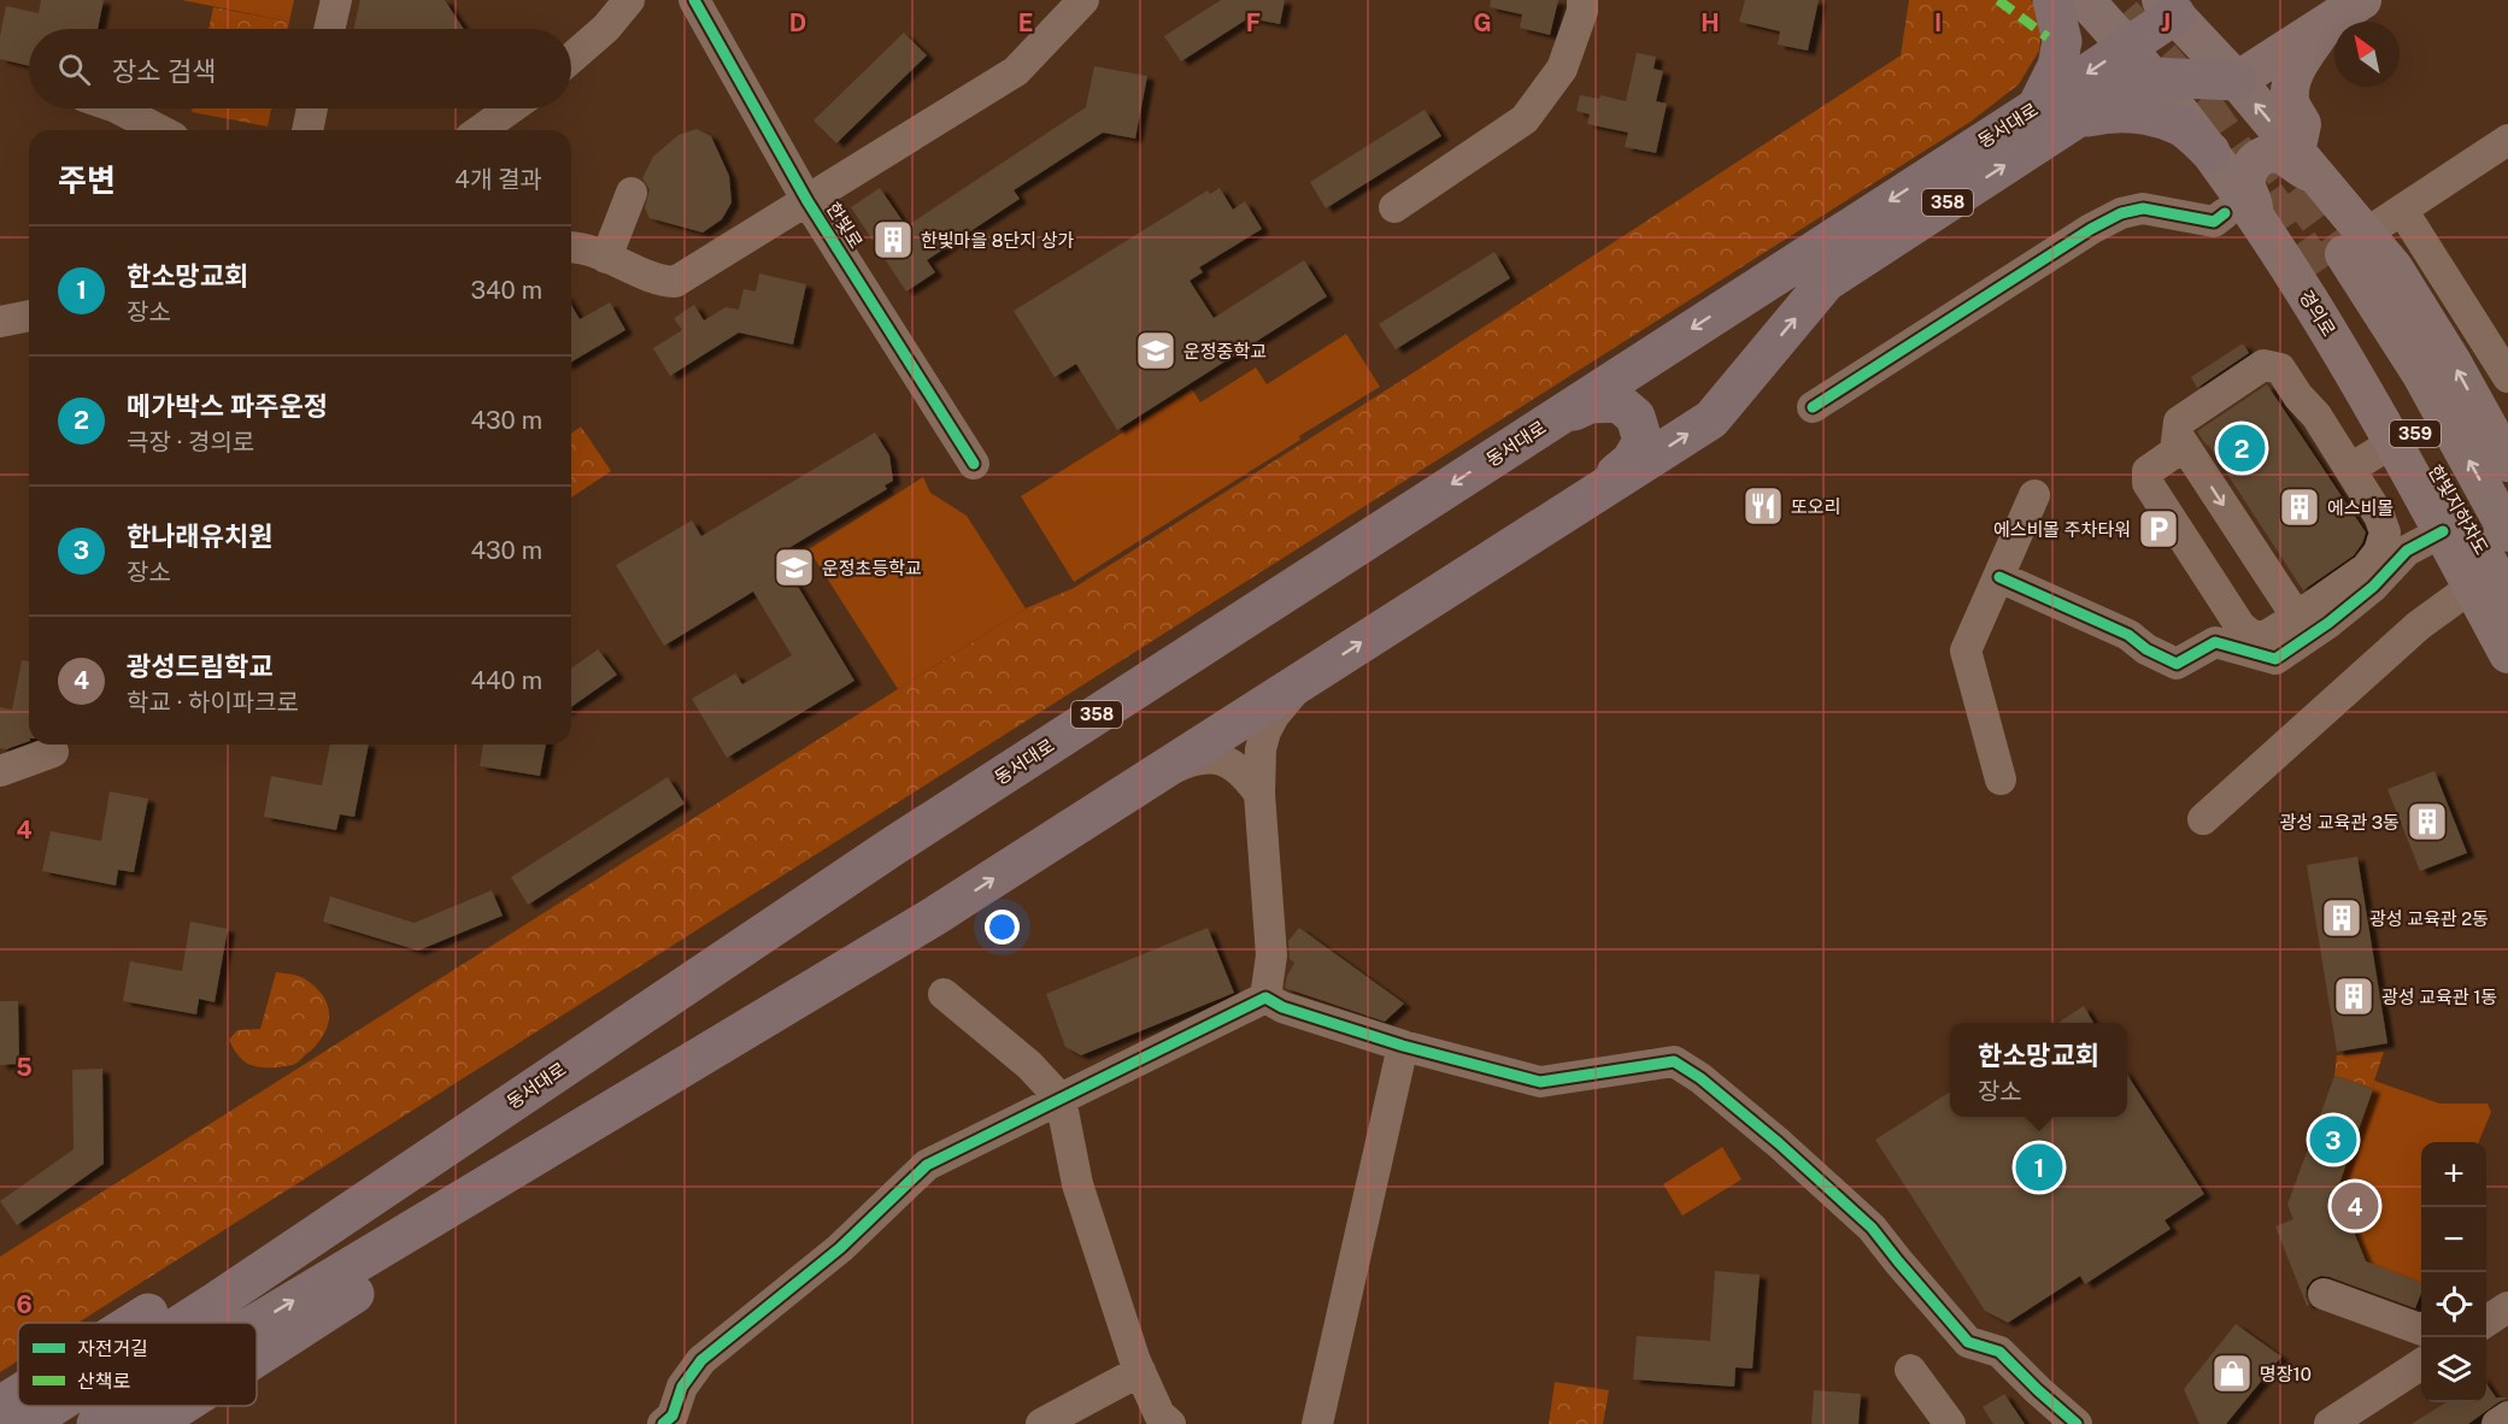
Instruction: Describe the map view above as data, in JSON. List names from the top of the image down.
{
  "streets": {
    "highway": ["동서대로", "358"],
    "main road": ["경의로", "359", "한빛지하차도"],
    "street": ["한빛로"]
  },
  "crossings": [
    ["동서대로", "경의로"],
    ["359", "한빛지하차도"]
  ],
  "places": {
    "building": [
      "한빛마을 8단지 상가",
      "에스비몰",
      "광성 교육관 3동",
      "광성 교육관 2동",
      "광성 교육관 1동"
    ],
    "school or university": ["운정중학교", "운정초등학교"],
    "restaurant": ["또오리"],
    "parking": ["에스비몰 주차타워"],
    "shop": ["명장10"]
  },
  "legend": ["자전거길", "산책로"],
  "north": "top left",
  "page": {
    "search": "장소 검색",
    "heading": ["주변", "4개 결과"],
    "list": [
      {
        "mark": "1",
        "name": "한소망교회",
        "note": "장소",
        "value": "340 m"
      },
      {
        "mark": "2",
        "name": "메가박스 파주운정",
        "note": "극장 · 경의로",
        "value": "430 m"
      },
      {
        "mark": "3",
        "name": "한나래유치원",
        "note": "장소",
        "value": "430 m"
      },
      {
        "mark": "4",
        "name": "광성드림학교",
        "note": "학교 · 하이파크로",
        "value": "440 m"
      }
    ],
    "pins": [
      "2",
      "3",
      "1",
      "4"
    ],
    "popup": ["한소망교회", "장소"],
    "map_buttons": ["+", "−"]
  },
  "grid": {
    "columns": [
      "D",
      "E",
      "F",
      "G",
      "H",
      "I",
      "J"
    ],
    "rows": ["4", "5", "6"]
  }
}
